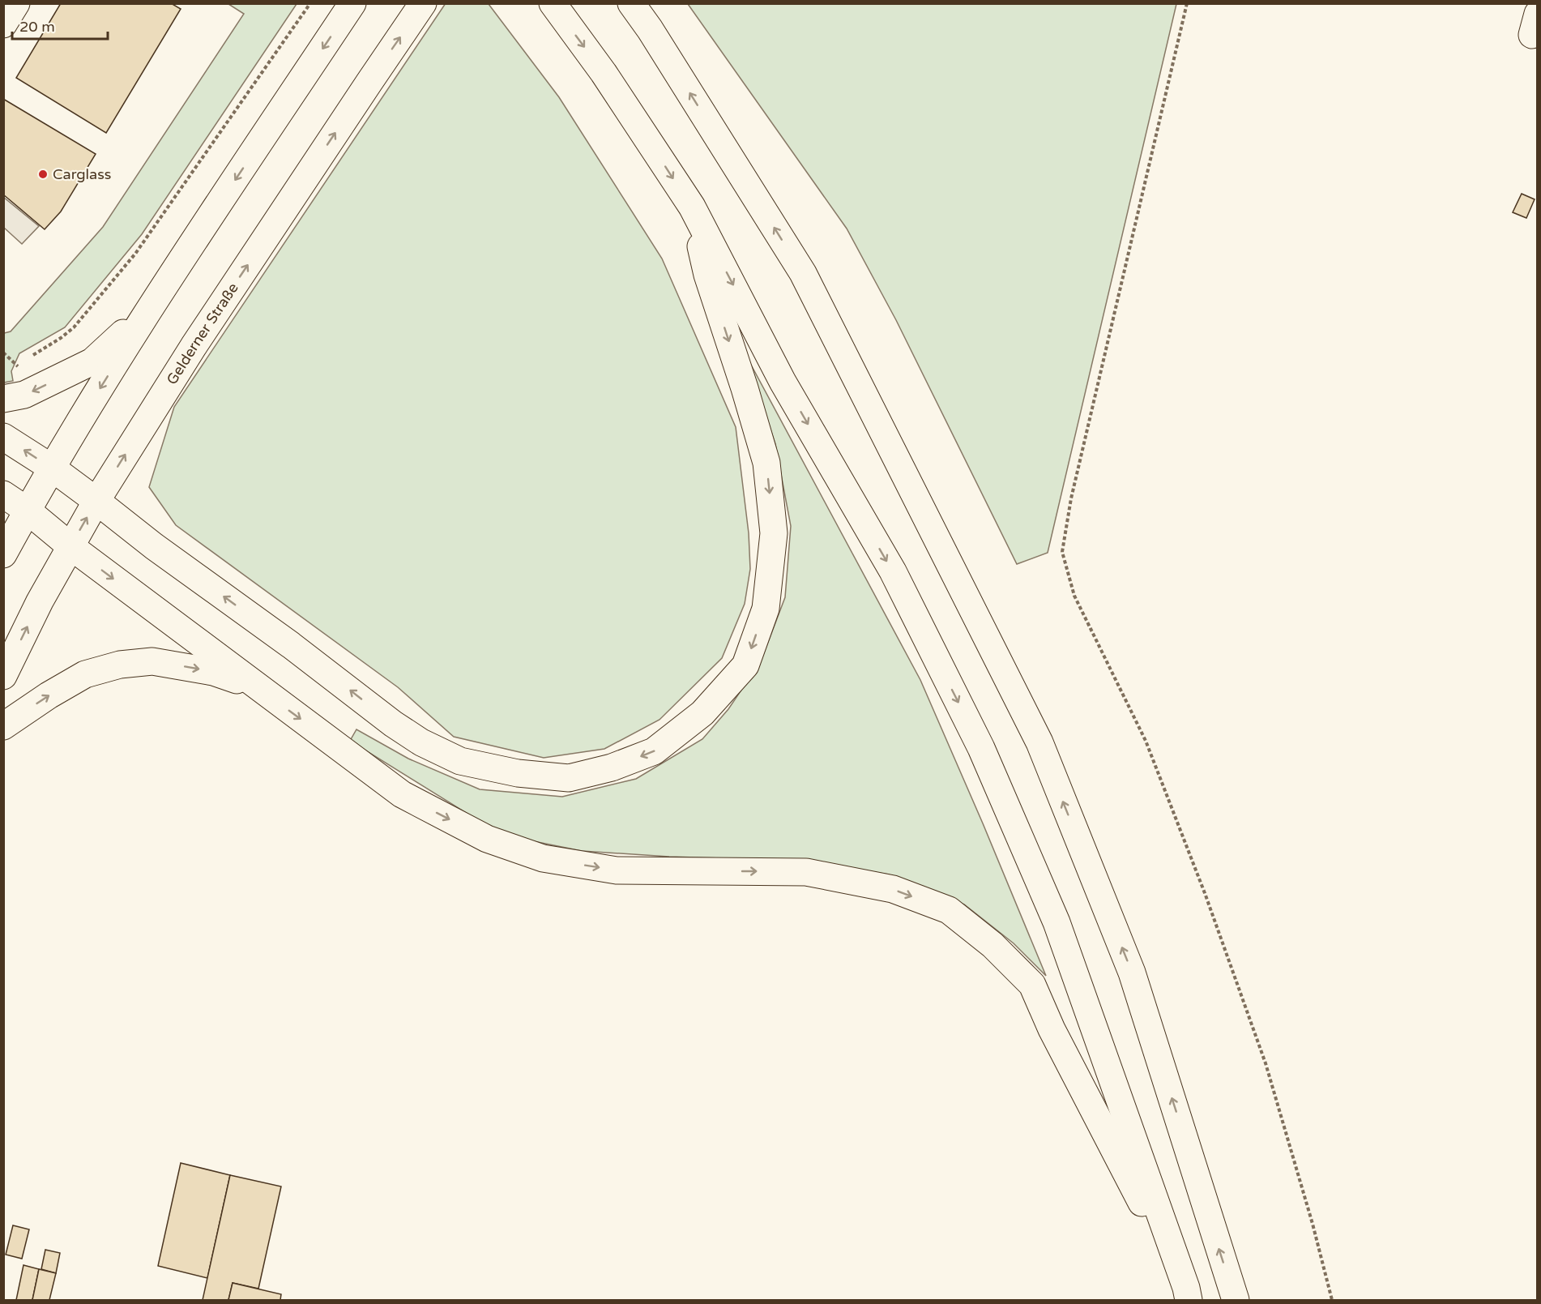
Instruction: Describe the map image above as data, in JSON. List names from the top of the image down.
{
  "streets": {
    "main road": ["Gelderner Straße"]
  },
  "places": ["Carglass"],
  "scale_bar": "20 m"
}
